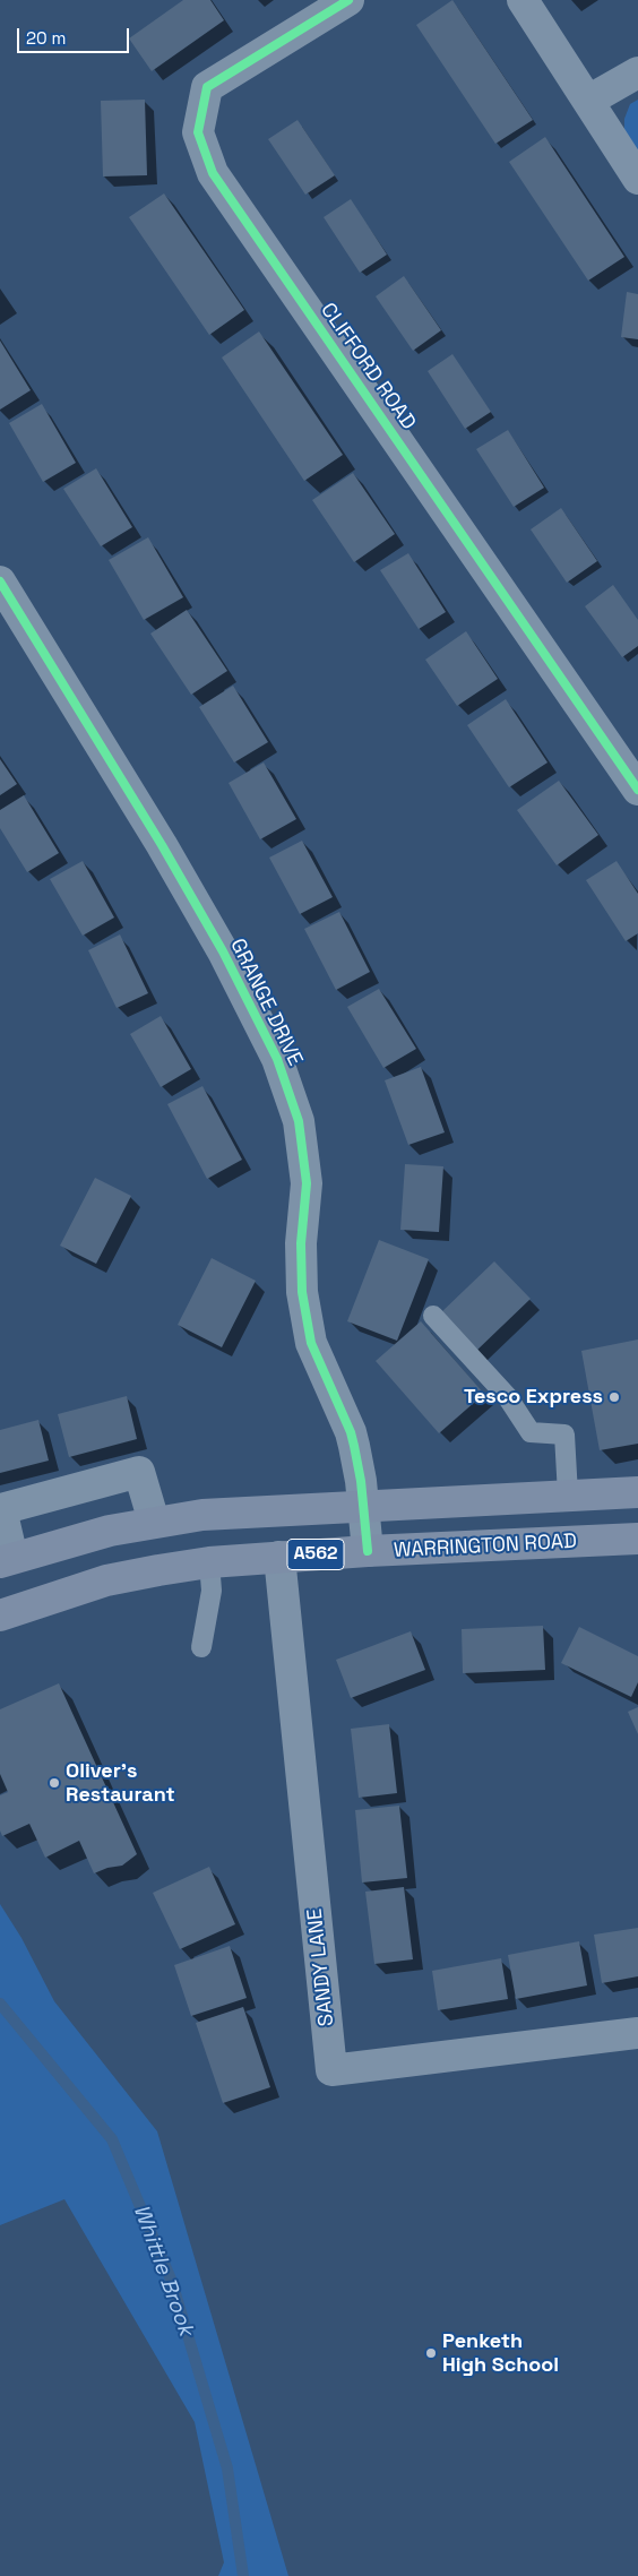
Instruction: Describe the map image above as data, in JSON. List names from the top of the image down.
{
  "streets": {
    "main road": ["WARRINGTON ROAD", "A562"],
    "street": ["CLIFFORD ROAD", "GRANGE DRIVE", "SANDY LANE"]
  },
  "crossings": [
    ["GRANGE DRIVE", "WARRINGTON ROAD"],
    ["GRANGE DRIVE", "A562"],
    ["WARRINGTON ROAD", "SANDY LANE"]
  ],
  "water": ["Whittle Brook"],
  "places": ["Tesco Express", "Oliver's Restaurant", "Penketh High School"],
  "scale_bar": "20 m"
}
